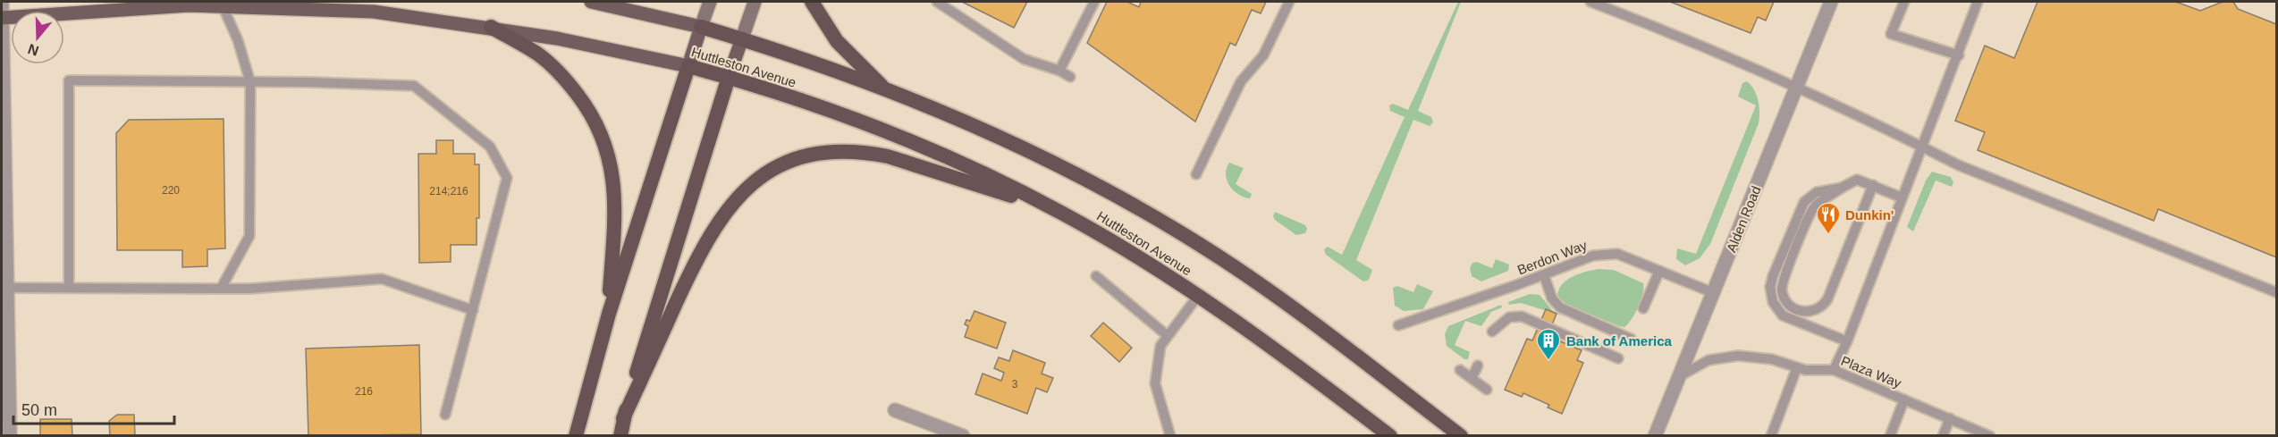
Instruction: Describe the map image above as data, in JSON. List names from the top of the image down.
{
  "streets": {
    "highway": ["Huttleston Avenue"],
    "street": ["Alden Road"],
    "lane": ["Berdon Way", "Plaza Way"]
  },
  "crossings": [
    ["Alden Road", "Berdon Way"],
    ["Alden Road", "Plaza Way"]
  ],
  "places": {
    "restaurant": ["Dunkin'"],
    "building": ["Bank of America"]
  },
  "house_numbers": [
    "220",
    "214;216",
    "3",
    "216"
  ],
  "scale_bar": "50 m",
  "north": "bottom"
}
